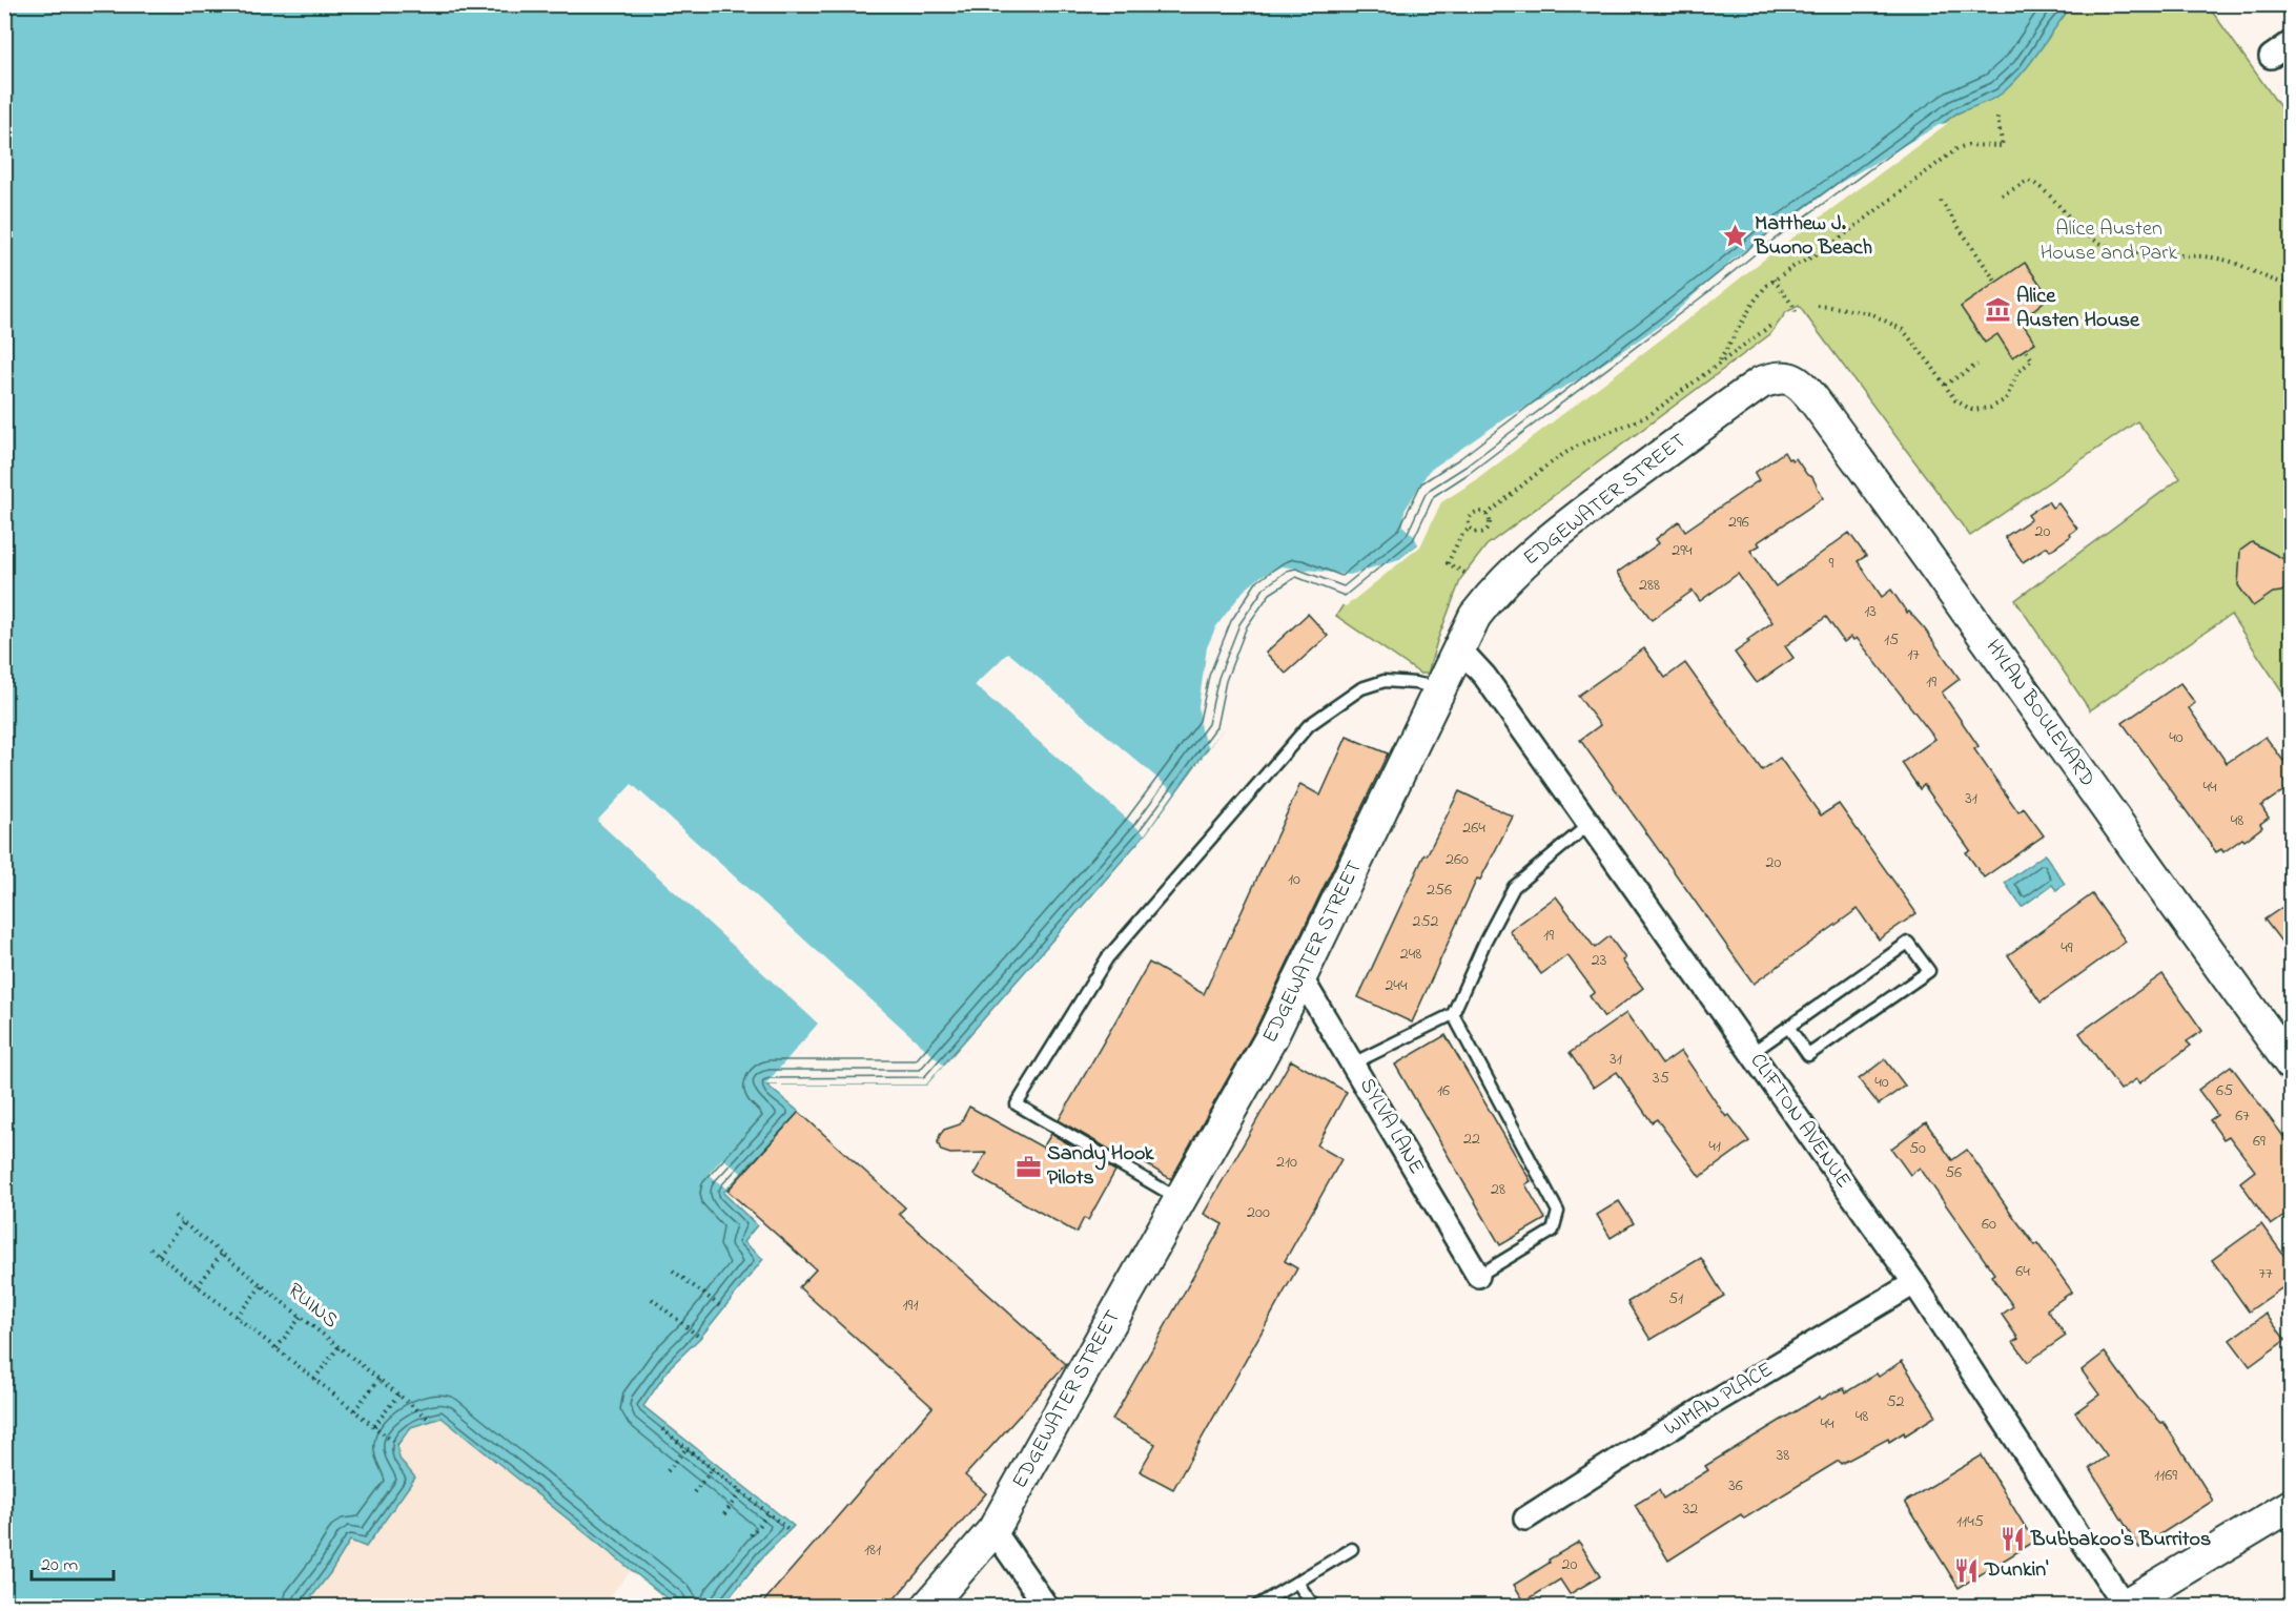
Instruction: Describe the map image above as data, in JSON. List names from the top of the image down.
{
  "streets": {
    "street": [
      "EDGEWATER STREET",
      "HYLAN BOULEVARD",
      "CLIFTON AVENUE",
      "SYLVA LANE",
      "WIMAN PLACE"
    ],
    "path": ["RUINS"]
  },
  "crossings": [
    ["EDGEWATER STREET", "HYLAN BOULEVARD"],
    ["EDGEWATER STREET", "CLIFTON AVENUE"],
    ["EDGEWATER STREET", "SYLVA LANE"],
    ["CLIFTON AVENUE", "WIMAN PLACE"]
  ],
  "parks": ["Alice Austen House and Park"],
  "places": {
    "place": ["Matthew J. Buono Beach"],
    "museum": ["Alice Austen House"],
    "office": ["Sandy Hook Pilots"],
    "restaurant": ["Bubbakoo's Burritos", "Dunkin'"]
  },
  "house_numbers": [
    "296",
    "20",
    "294",
    "9",
    "288",
    "13",
    "15",
    "17",
    "19",
    "40",
    "44",
    "31",
    "48",
    "264",
    "260",
    "20",
    "10",
    "256",
    "252",
    "19",
    "49",
    "248",
    "23",
    "244",
    "31",
    "35",
    "40",
    "16",
    "65",
    "67",
    "22",
    "69",
    "41",
    "50",
    "210",
    "56",
    "28",
    "200",
    "60",
    "64",
    "77",
    "51",
    "191",
    "52",
    "48",
    "44",
    "38",
    "1169",
    "36",
    "32",
    "1145",
    "181",
    "20"
  ],
  "scale_bar": "20 m"
}
